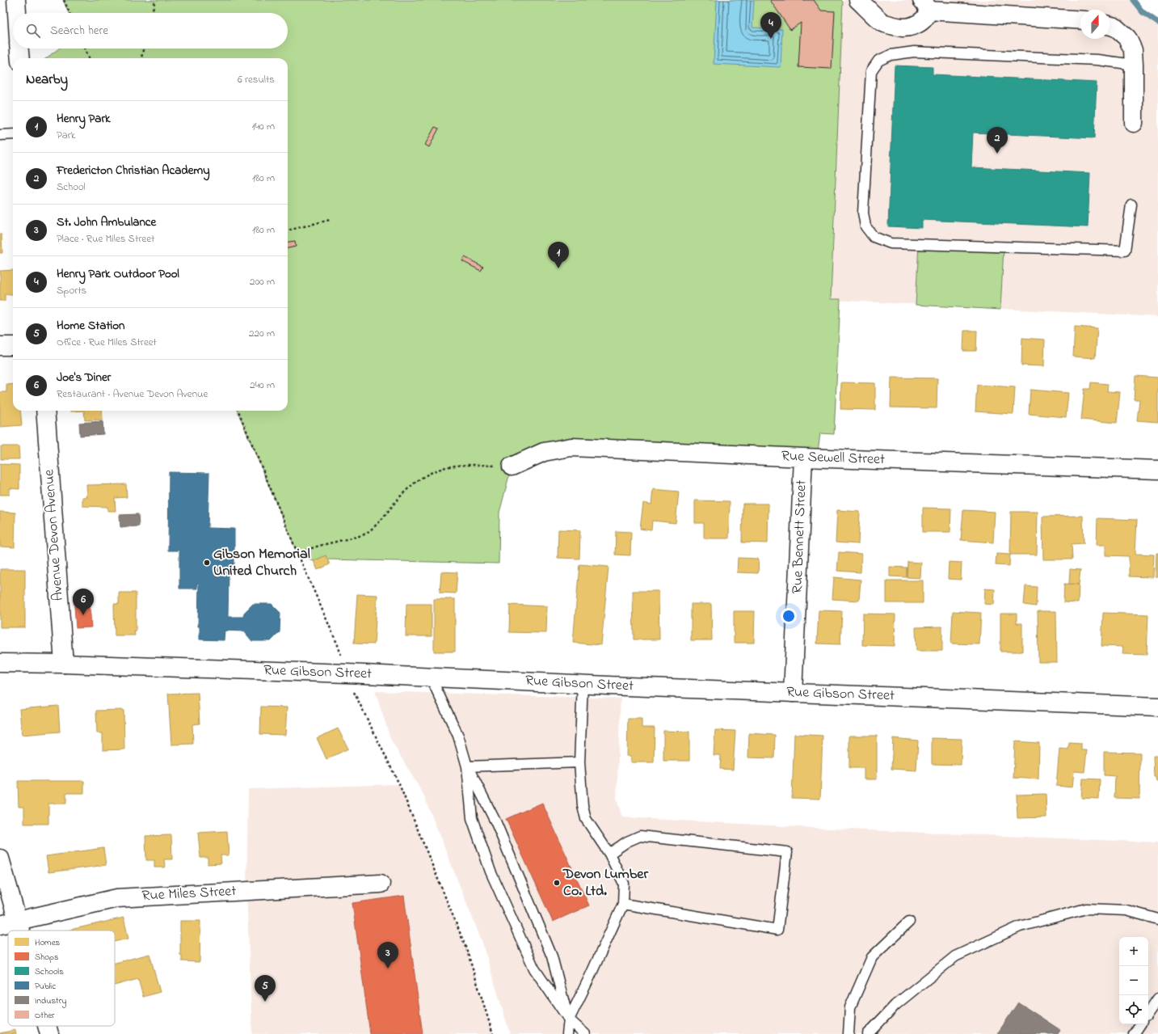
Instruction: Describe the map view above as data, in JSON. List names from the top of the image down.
{
  "streets": {
    "street": [
      "Rue Sewell Street",
      "Avenue Devon Avenue",
      "Rue Bennett Street",
      "Rue Gibson Street",
      "Rue Miles Street"
    ]
  },
  "crossings": [
    ["Rue Sewell Street", "Rue Bennett Street"],
    ["Avenue Devon Avenue", "Rue Gibson Street"],
    ["Rue Bennett Street", "Rue Gibson Street"]
  ],
  "places": ["Gibson Memorial United Church", "Devon Lumber Co. Ltd."],
  "legend": [
    "Homes",
    "Shops",
    "Schools",
    "Public",
    "Industry",
    "Other"
  ],
  "north": "top",
  "page": {
    "pins": [
      "4",
      "2",
      "1",
      "6",
      "3",
      "5"
    ],
    "search": "Search here",
    "heading": ["Nearby", "6 results"],
    "list": [
      {
        "mark": "1",
        "name": "Henry Park",
        "note": "Park",
        "value": "140 m"
      },
      {
        "mark": "2",
        "name": "Fredericton Christian Academy",
        "note": "School",
        "value": "180 m"
      },
      {
        "mark": "3",
        "name": "St. John Ambulance",
        "note": "Place · Rue Miles Street",
        "value": "180 m"
      },
      {
        "mark": "4",
        "name": "Henry Park Outdoor Pool",
        "note": "Sports",
        "value": "200 m"
      },
      {
        "mark": "5",
        "name": "Home Station",
        "note": "Office · Rue Miles Street",
        "value": "220 m"
      },
      {
        "mark": "6",
        "name": "Joe's Diner",
        "note": "Restaurant · Avenue Devon Avenue",
        "value": "240 m"
      }
    ],
    "map_buttons": ["+", "−"]
  }
}
